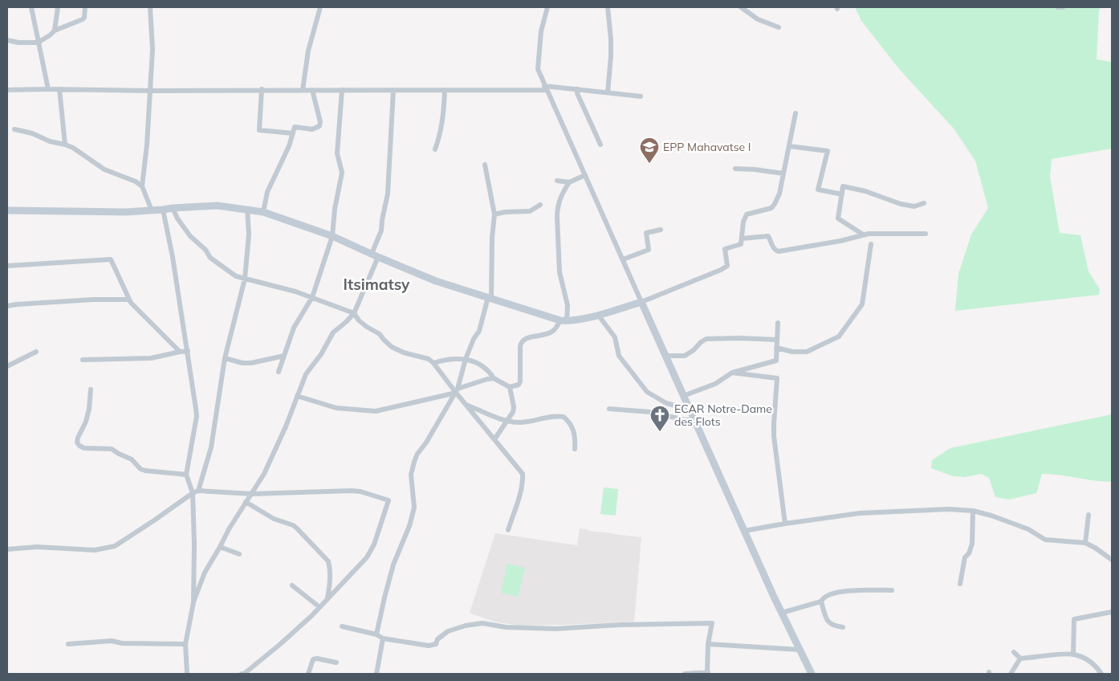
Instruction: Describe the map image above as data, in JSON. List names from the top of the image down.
{
  "districts": ["Itsimatsy"],
  "places": {
    "school or university": ["EPP Mahavatse I"],
    "church": ["ECAR Notre-Dame des Flots"]
  }
}
